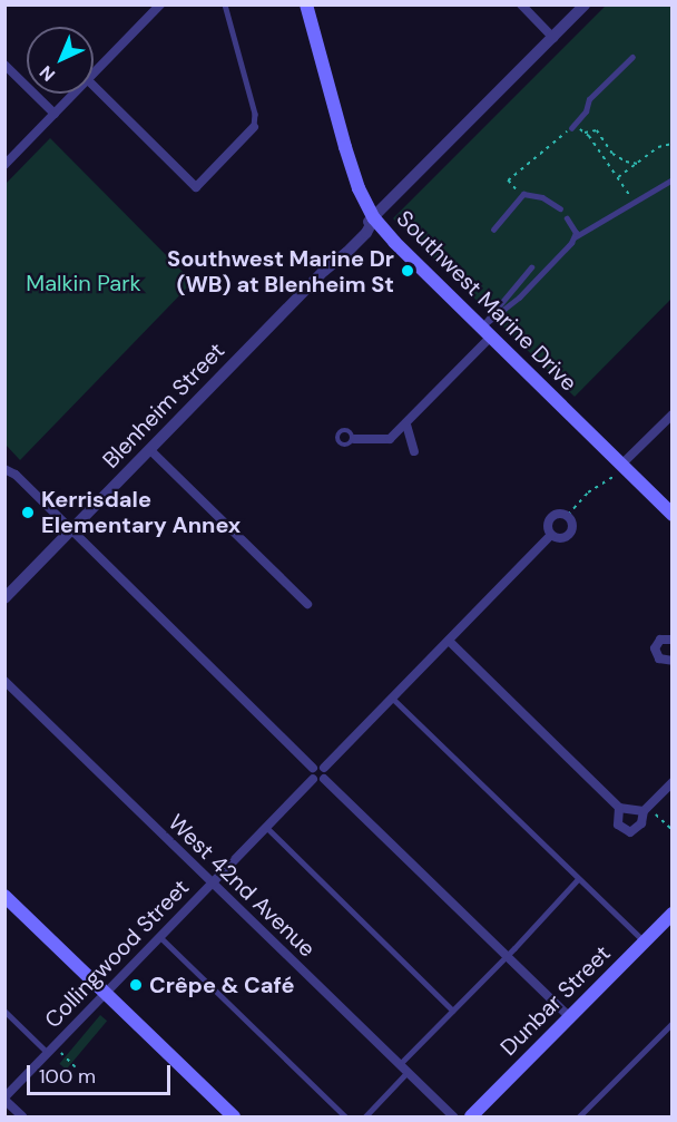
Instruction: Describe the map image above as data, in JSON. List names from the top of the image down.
{
  "streets": {
    "main road": ["Southwest Marine Drive", "Dunbar Street"],
    "street": ["Blenheim Street", "West 42nd Avenue", "Collingwood Street"]
  },
  "crossings": [
    ["Southwest Marine Drive", "Blenheim Street"],
    ["West 42nd Avenue", "Collingwood Street"]
  ],
  "parks": ["Malkin Park"],
  "places": ["Southwest Marine Dr (WB) at Blenheim St", "Kerrisdale Elementary Annex", "Crêpe & Café"],
  "scale_bar": "100 m",
  "north": "bottom left"
}
